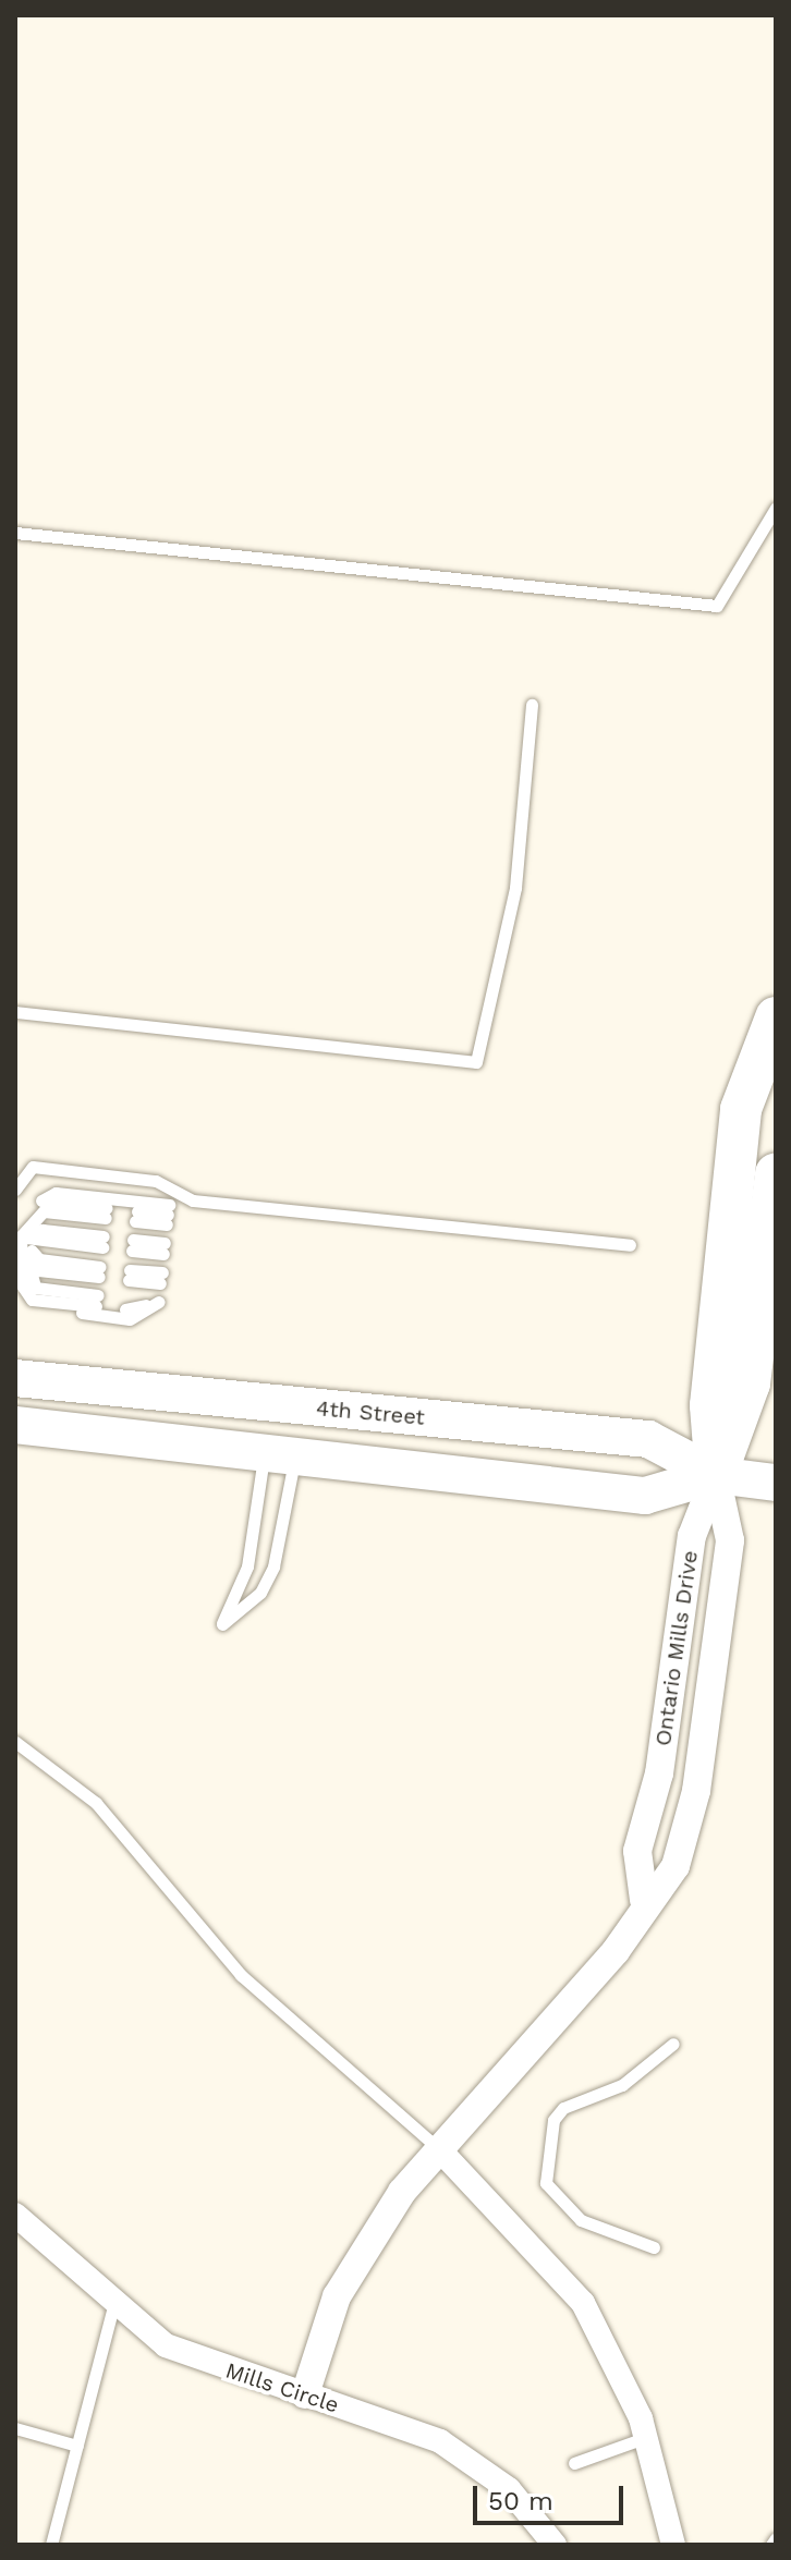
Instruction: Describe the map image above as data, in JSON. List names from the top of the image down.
{
  "streets": {
    "main road": ["4th Street"],
    "street": ["Ontario Mills Drive", "Mills Circle"]
  },
  "crossings": [
    ["4th Street", "Ontario Mills Drive"],
    ["Ontario Mills Drive", "Mills Circle"]
  ],
  "scale_bar": "50 m"
}
